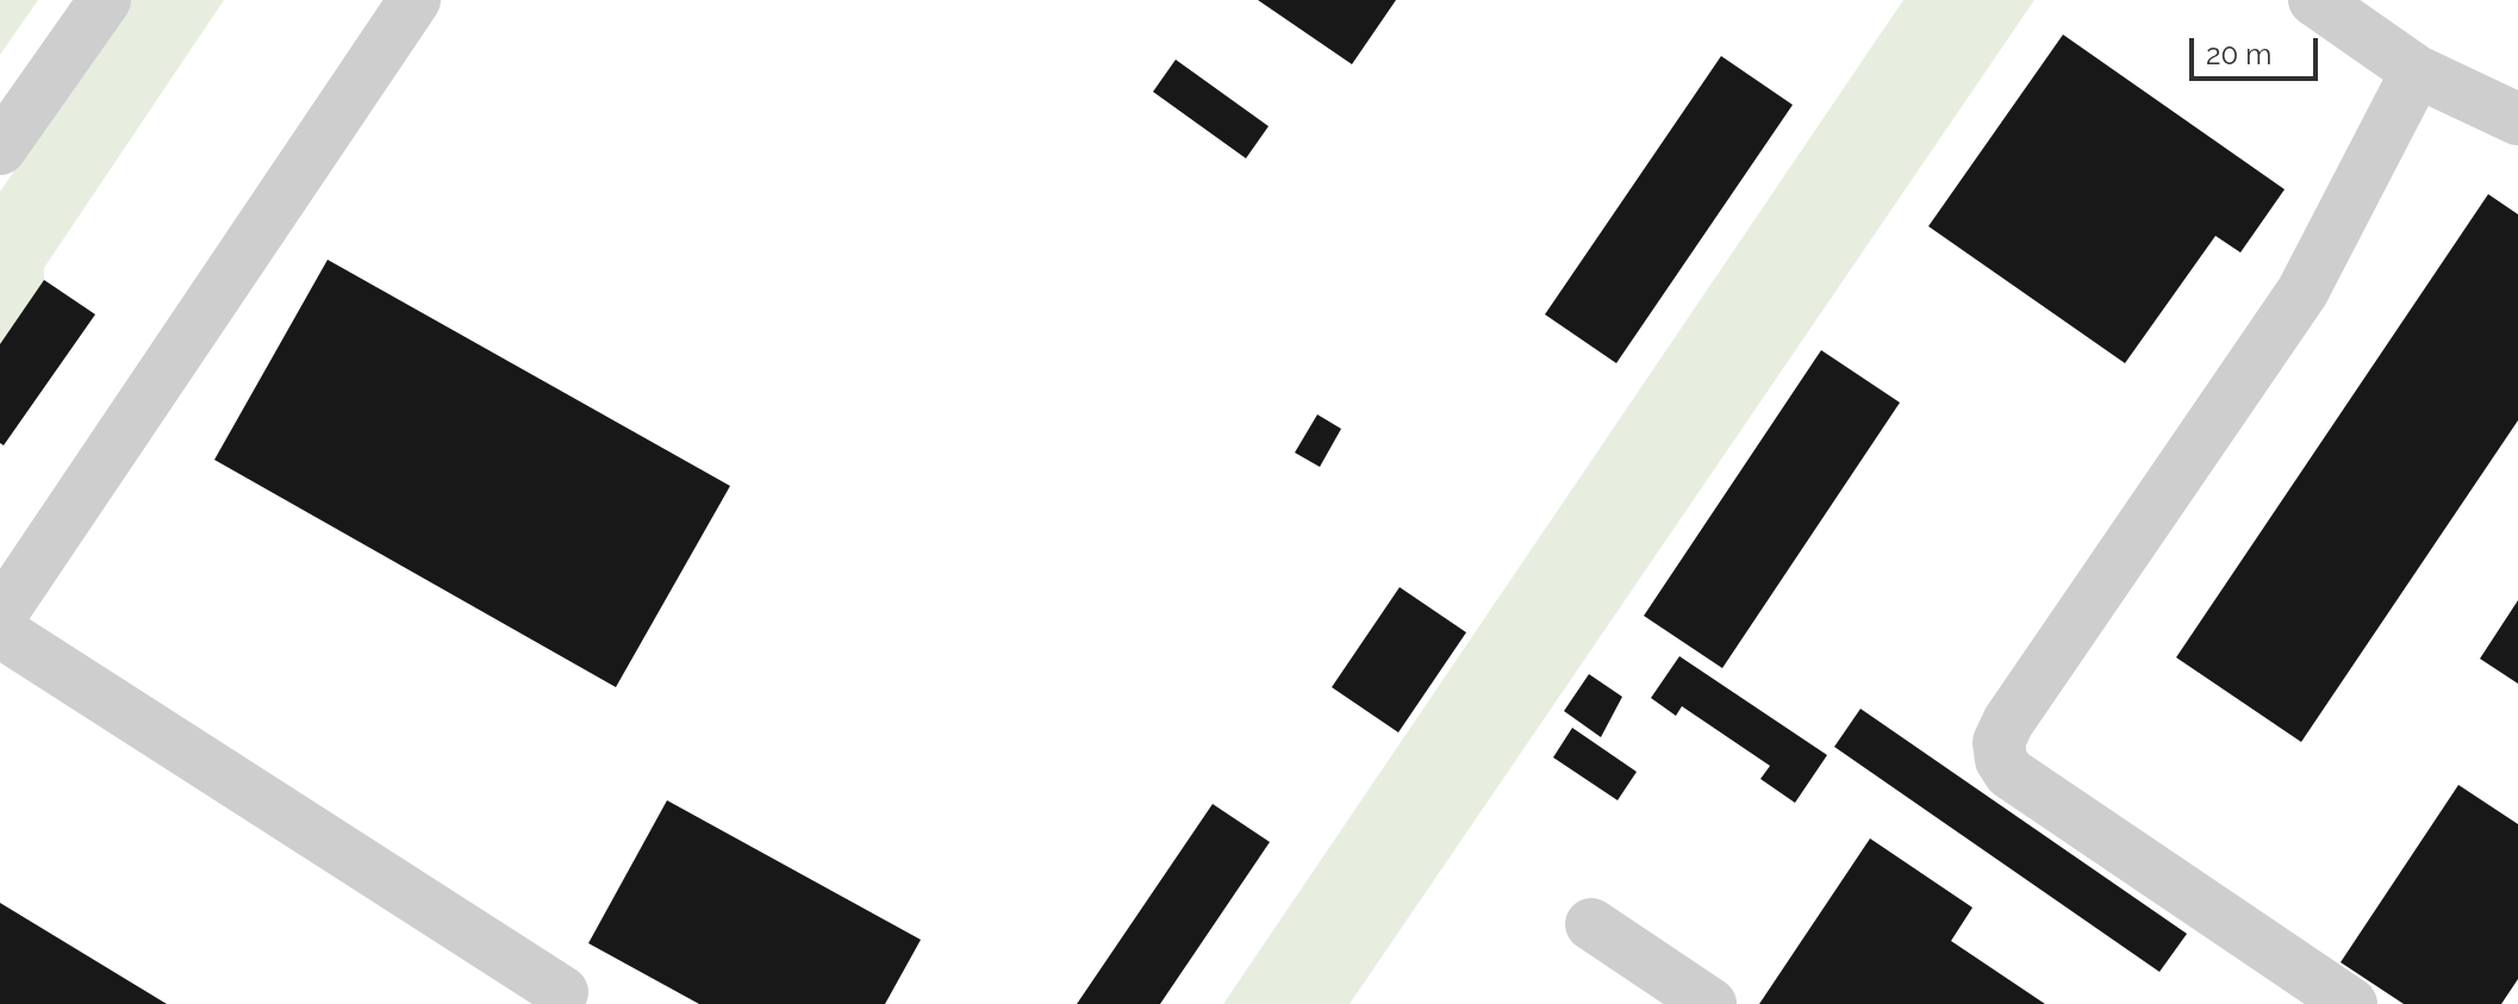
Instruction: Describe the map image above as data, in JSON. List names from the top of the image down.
{
  "scale_bar": "20 m"
}
